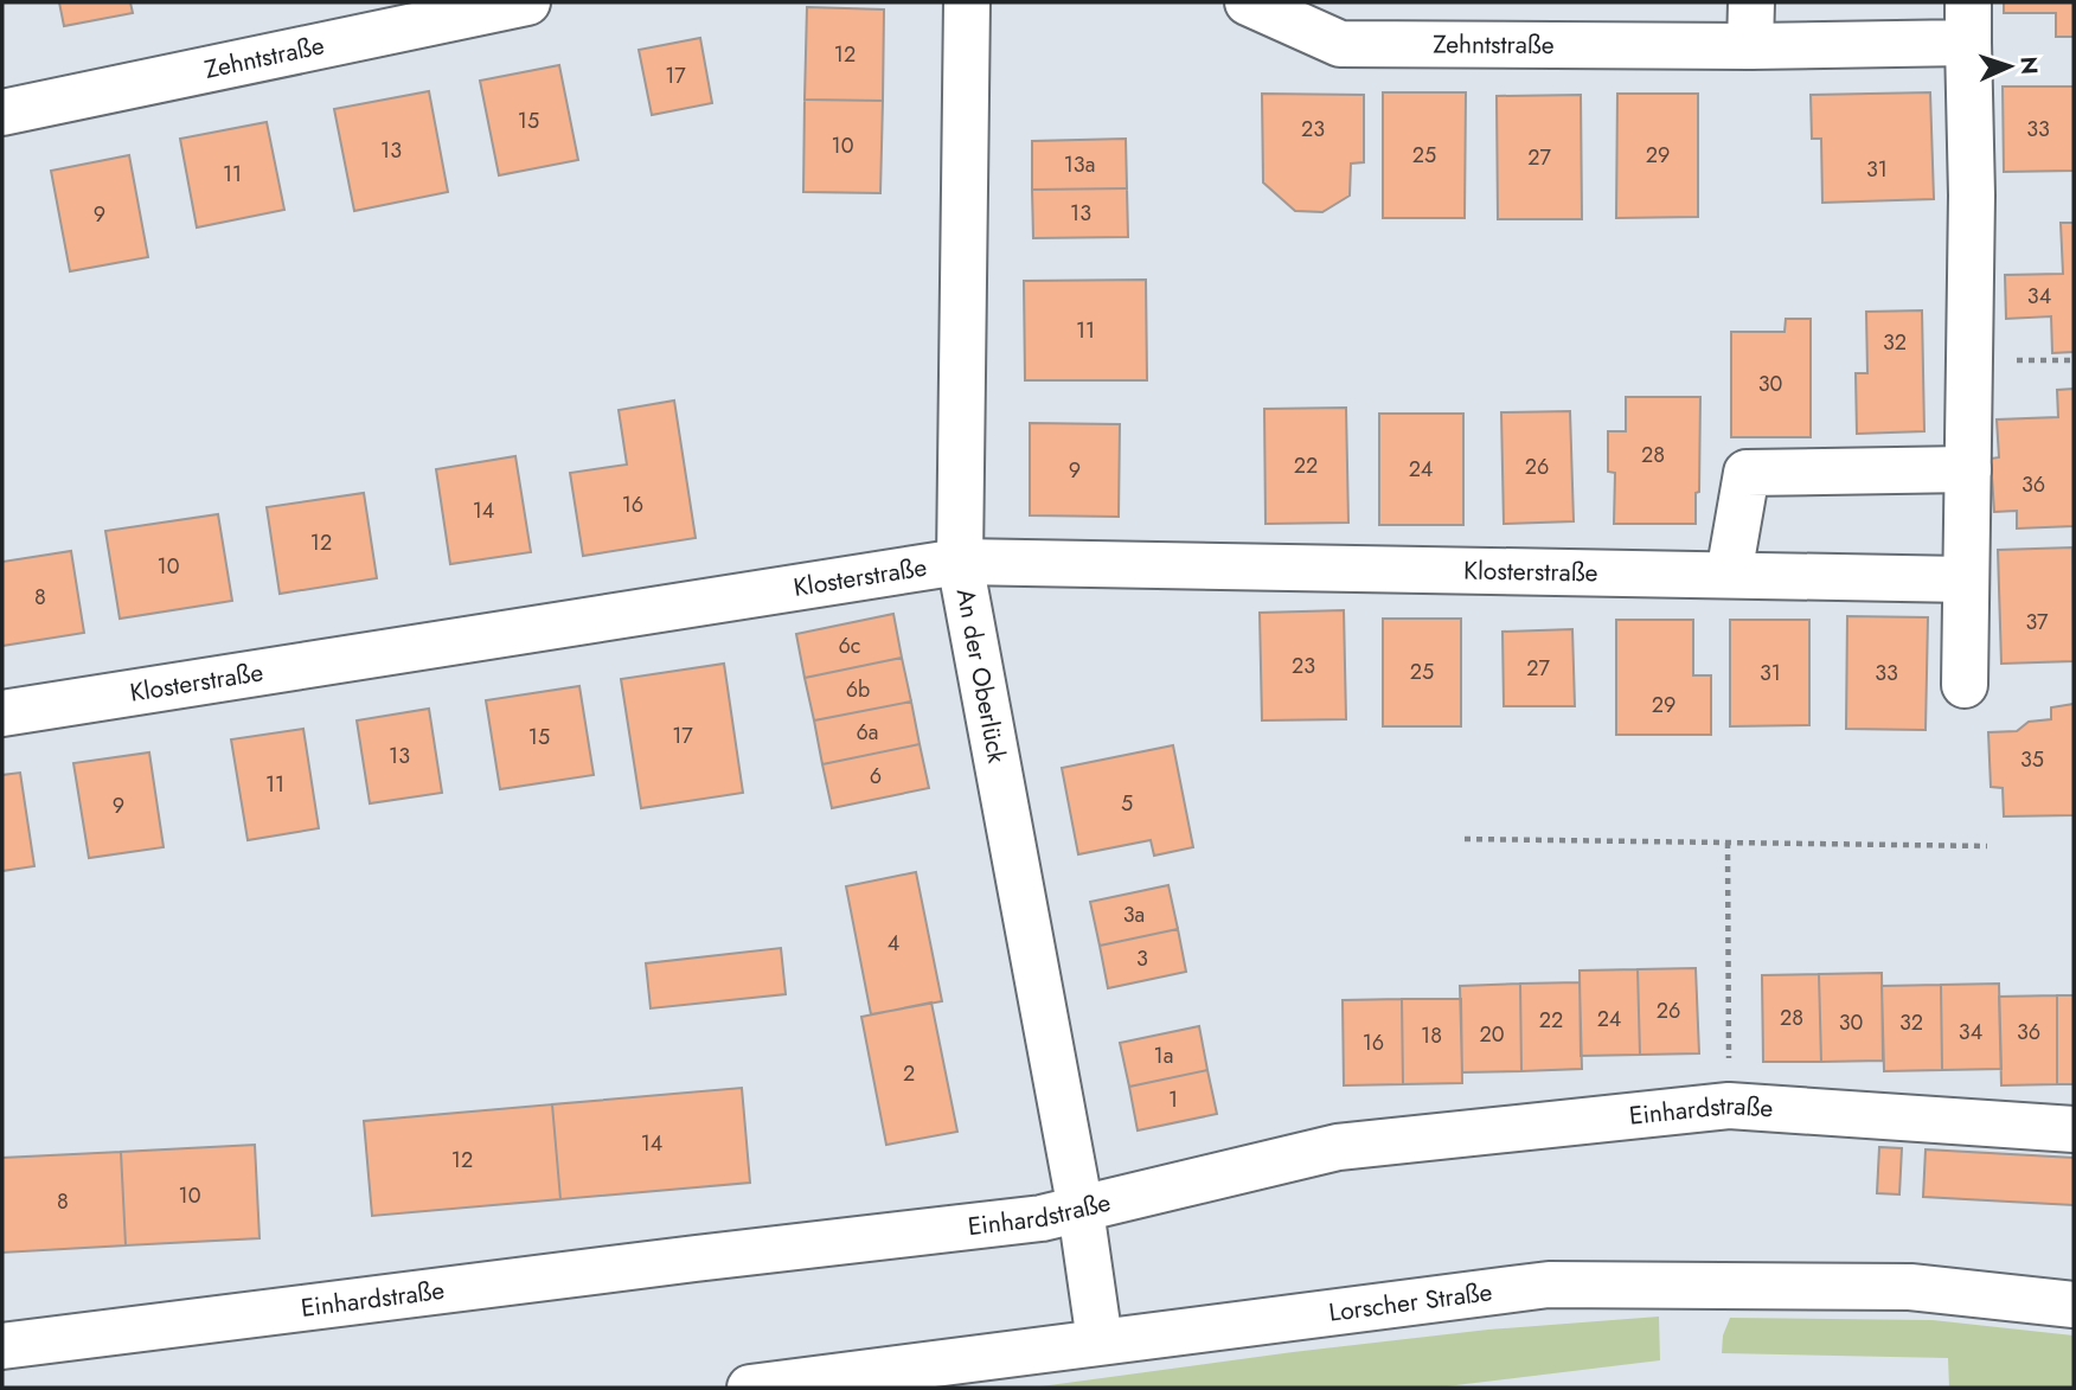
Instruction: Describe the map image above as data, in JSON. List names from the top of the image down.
{
  "streets": {
    "street": [
      "Zehntstraße",
      "Klosterstraße",
      "An der Oberlück",
      "Einhardstraße",
      "Lorscher Straße"
    ]
  },
  "crossings": [
    ["Klosterstraße", "An der Oberlück"],
    ["An der Oberlück", "Einhardstraße"],
    ["An der Oberlück", "Lorscher Straße"]
  ],
  "house_numbers": [
    "12",
    "17",
    "15",
    "23",
    "33",
    "10",
    "13",
    "25",
    "29",
    "27",
    "13a",
    "31",
    "11",
    "13",
    "9",
    "34",
    "11",
    "32",
    "30",
    "28",
    "22",
    "26",
    "24",
    "9",
    "36",
    "16",
    "14",
    "12",
    "10",
    "8",
    "37",
    "6c",
    "23",
    "27",
    "25",
    "31",
    "33",
    "6b",
    "29",
    "6a",
    "17",
    "15",
    "13",
    "35",
    "6",
    "11",
    "5",
    "9",
    "3a",
    "4",
    "3",
    "26",
    "28",
    "24",
    "22",
    "30",
    "32",
    "34",
    "36",
    "20",
    "18",
    "16",
    "1a",
    "2",
    "1",
    "14",
    "12",
    "10",
    "8"
  ],
  "north": "right"
}
